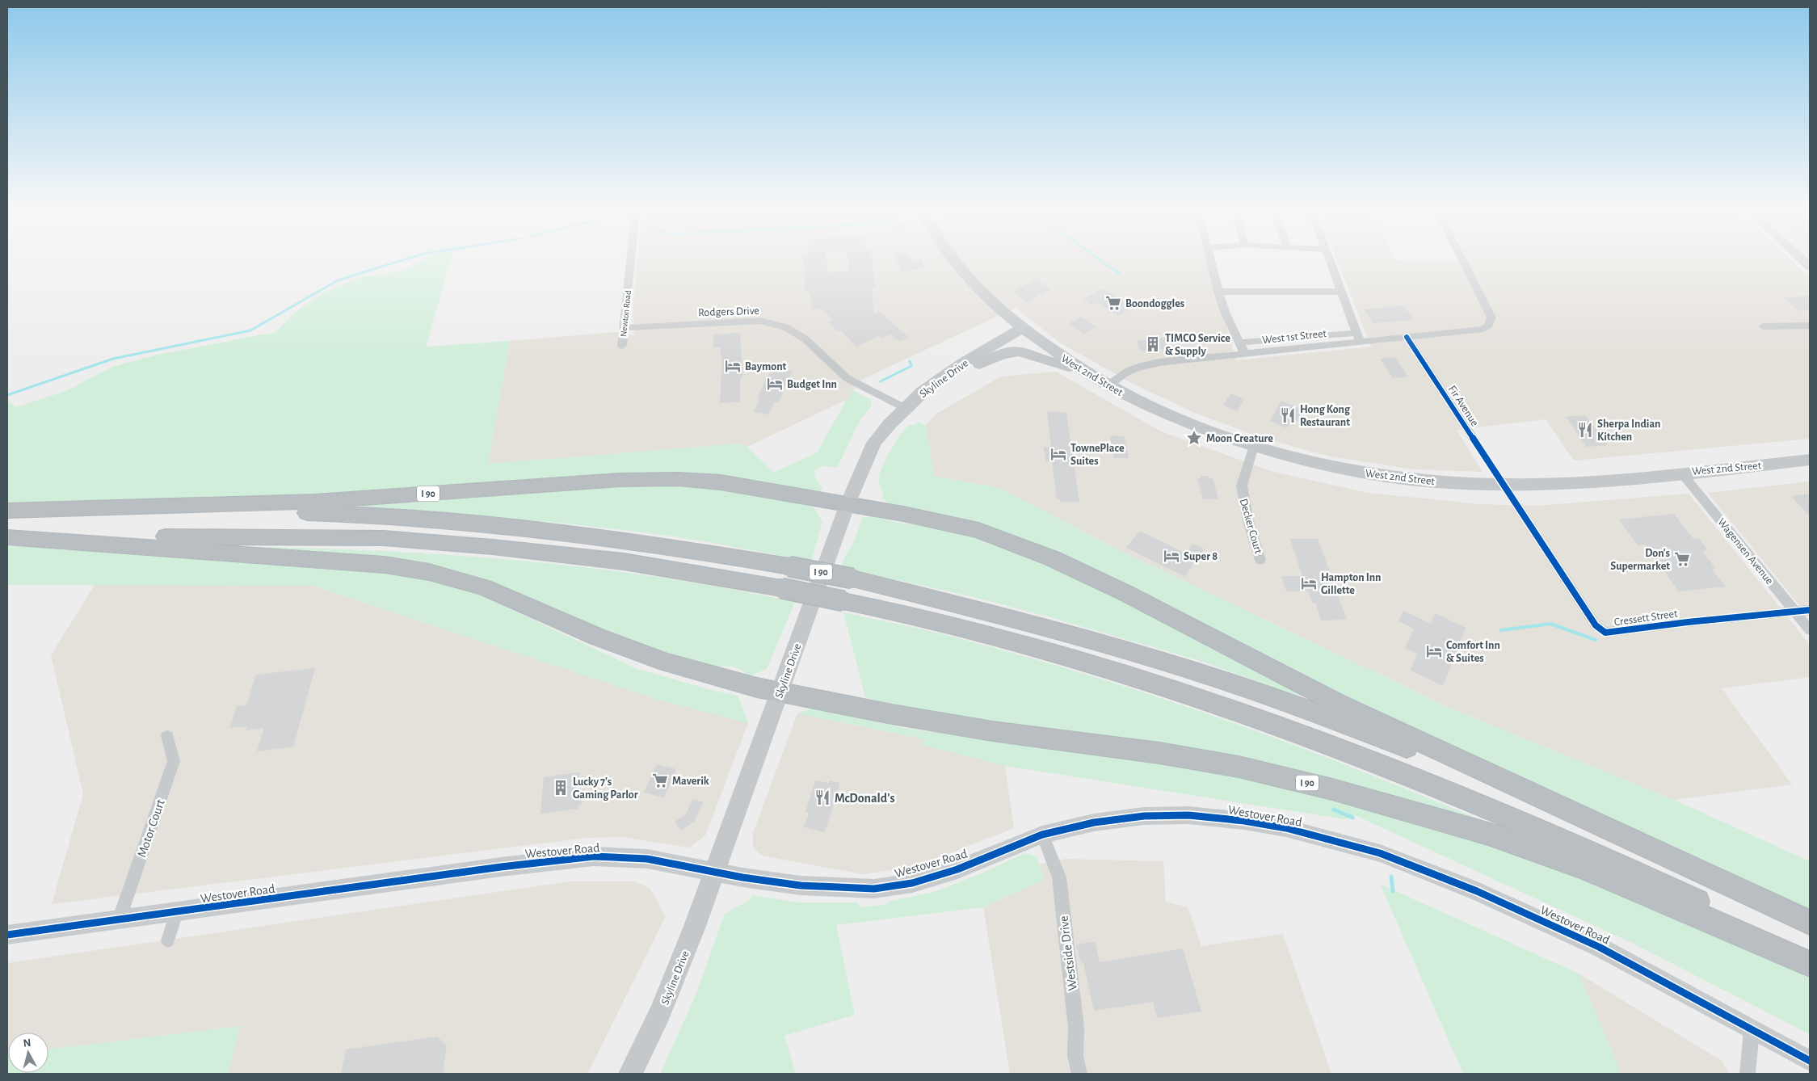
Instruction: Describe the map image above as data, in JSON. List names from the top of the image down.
{
  "streets": {
    "highway": ["I 90"],
    "main road": ["West 2nd Street", "Skyline Drive"],
    "street": [
      "Rodgers Drive",
      "Newton Road",
      "West 1st Street",
      "Fir Avenue",
      "Decker Court",
      "Wagensen Avenue",
      "Cressett Street",
      "Westover Road",
      "Motor Court",
      "Westside Drive"
    ]
  },
  "crossings": [
    ["Rodgers Drive", "Newton Road"],
    ["Rodgers Drive", "Skyline Drive"],
    ["West 1st Street", "West 2nd Street"],
    ["West 1st Street", "Fir Avenue"],
    ["West 2nd Street", "Skyline Drive"],
    ["West 2nd Street", "Fir Avenue"],
    ["West 2nd Street", "Decker Court"],
    ["West 2nd Street", "Wagensen Avenue"],
    ["West 2nd Street", "Cressett Street"],
    ["Skyline Drive", "I 90"],
    ["Skyline Drive", "Westover Road"],
    ["Fir Avenue", "Cressett Street"],
    ["Wagensen Avenue", "Cressett Street"],
    ["Westover Road", "Motor Court"],
    ["Westover Road", "Westside Drive"]
  ],
  "places": {
    "supermarket": ["Boondoggles", "Don's Supermarket", "Maverik"],
    "building": ["TIMCO Service & Supply", "Lucky 7's Gaming Parlor"],
    "hotel": [
      "Baymont",
      "Budget Inn",
      "TownePlace Suites",
      "Super 8",
      "Hampton Inn Gillette",
      "Comfort Inn & Suites"
    ],
    "restaurant": ["Hong Kong Restaurant", "Sherpa Indian Kitchen", "McDonald's"],
    "place": ["Moon Creature"]
  },
  "north": "top"
}
